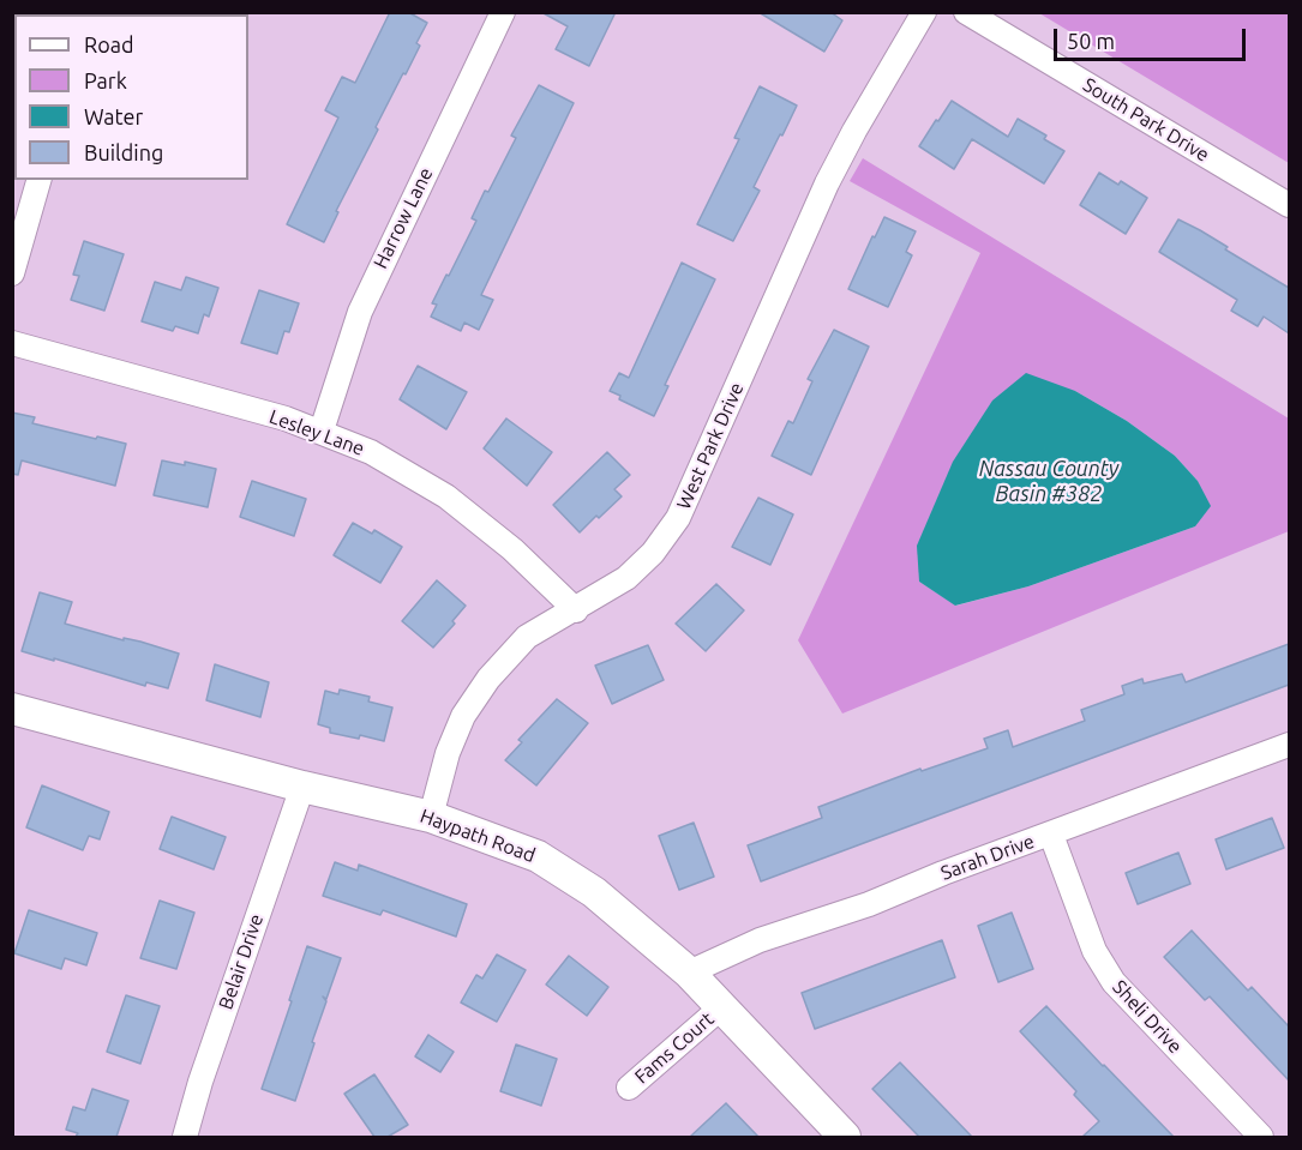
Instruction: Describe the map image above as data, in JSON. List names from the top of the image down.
{
  "streets": {
    "street": [
      "South Park Drive",
      "Harrow Lane",
      "Lesley Lane",
      "West Park Drive",
      "Haypath Road",
      "Sarah Drive",
      "Belair Drive",
      "Sheli Drive",
      "Fams Court"
    ]
  },
  "crossings": [
    ["Harrow Lane", "Lesley Lane"],
    ["Lesley Lane", "West Park Drive"],
    ["West Park Drive", "Haypath Road"],
    ["Haypath Road", "Sarah Drive"],
    ["Haypath Road", "Belair Drive"],
    ["Haypath Road", "Fams Court"],
    ["Sarah Drive", "Sheli Drive"]
  ],
  "water": ["Nassau County Basin #382"],
  "legend": [
    "Road",
    "Park",
    "Water",
    "Building"
  ],
  "scale_bar": "50 m"
}
